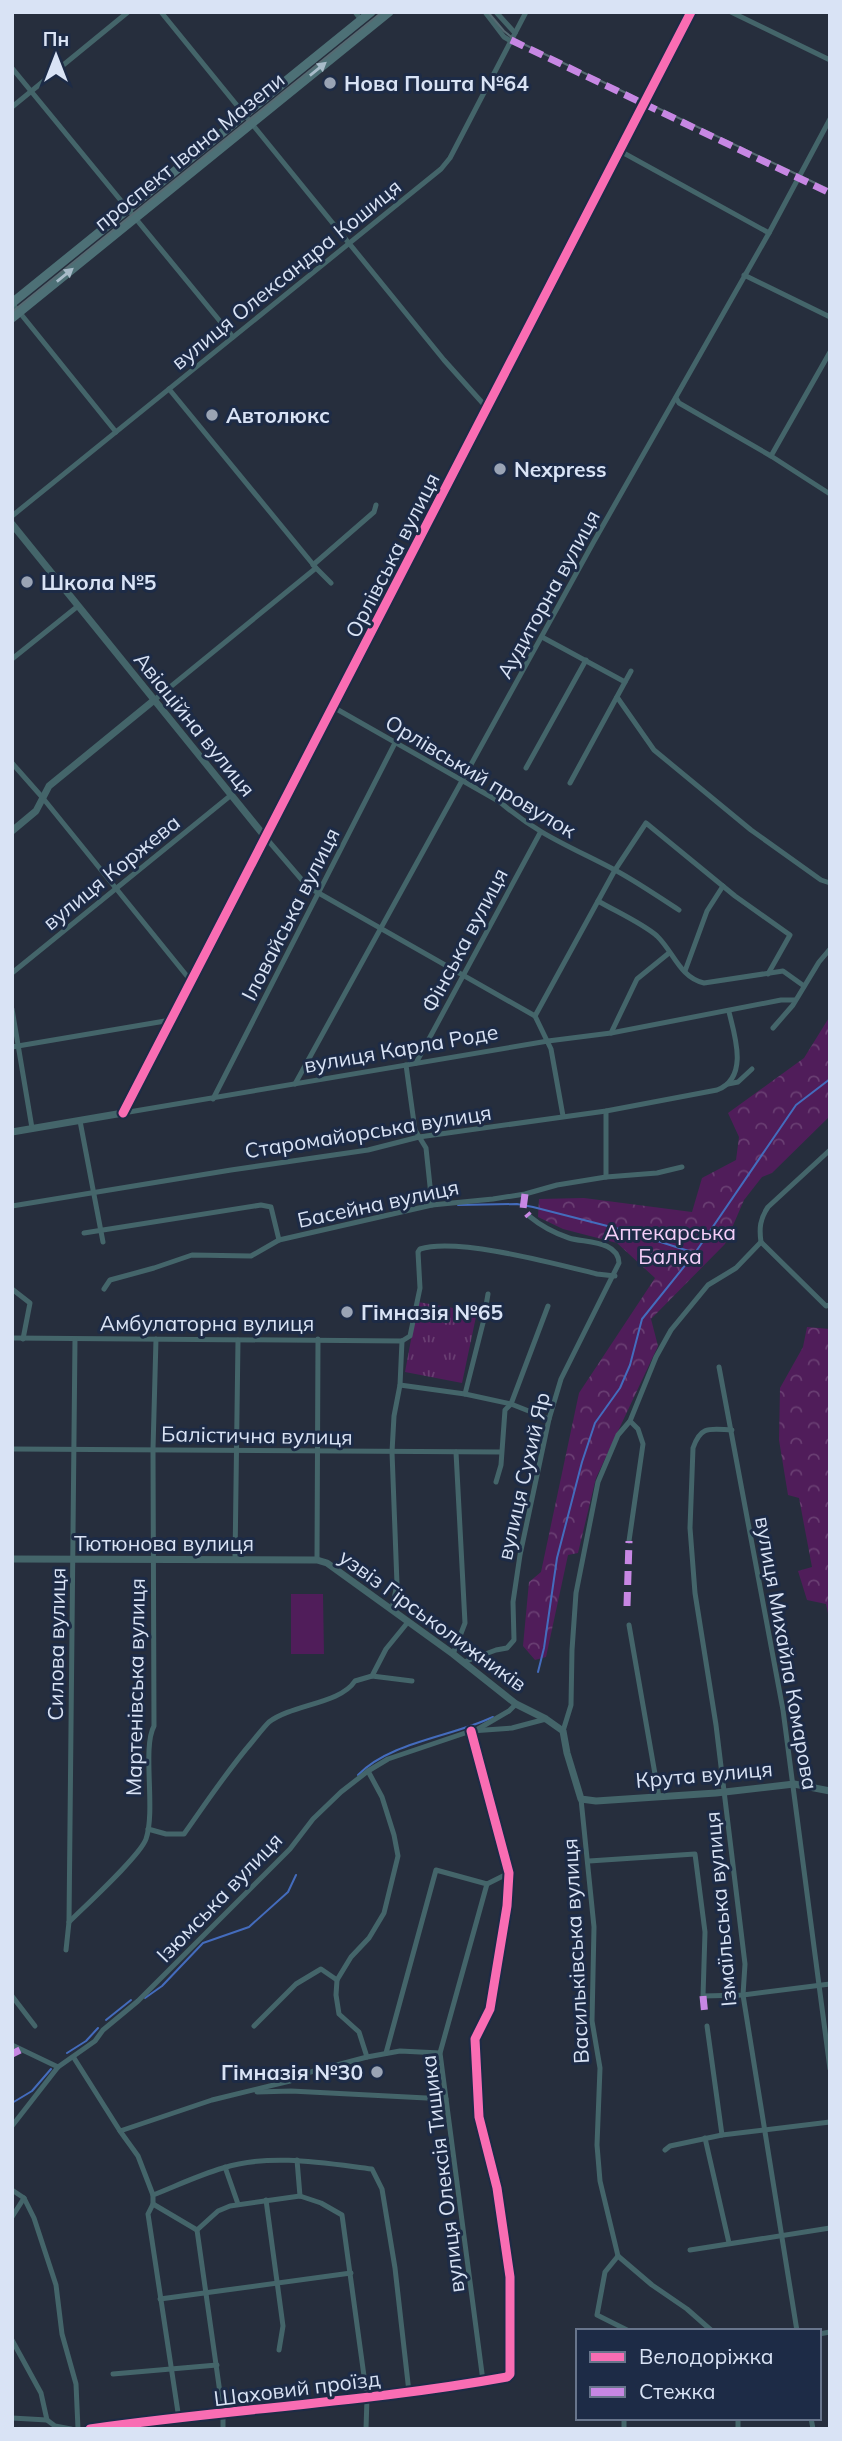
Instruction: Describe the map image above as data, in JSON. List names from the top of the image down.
{
  "streets": {
    "highway": ["проспект Івана Мазепи"],
    "street": [
      "вулиця Олександра Кошиця",
      "Орлівська вулиця",
      "Аудиторна вулиця",
      "Авіаційна вулиця",
      "Орлівський провулок",
      "вулиця Коржева",
      "Іловайська вулиця",
      "Фінська вулиця",
      "вулиця Карла Роде",
      "Старомайорська вулиця",
      "Басейна вулиця",
      "Амбулаторна вулиця",
      "Балістична вулиця",
      "вулиця Сухий Яр",
      "Тютюнова вулиця",
      "узвіз Гірськолижників",
      "Силова вулиця",
      "вулиця Михайла Комарова",
      "Мартенівська вулиця",
      "Крута вулиця",
      "Ізюмська вулиця",
      "Ізмаїльська вулиця",
      "Васильківська вулиця",
      "вулиця Олексія Тищика",
      "Шаховий проїзд"
    ]
  },
  "crossings": [
    ["Орлівська вулиця", "Авіаційна вулиця"],
    ["Орлівська вулиця", "Орлівський провулок"],
    ["Орлівська вулиця", "вулиця Карла Роде"],
    ["Аудиторна вулиця", "Авіаційна вулиця"],
    ["Аудиторна вулиця", "Орлівський провулок"],
    ["Аудиторна вулиця", "вулиця Карла Роде"],
    ["Авіаційна вулиця", "вулиця Коржева"],
    ["Авіаційна вулиця", "Іловайська вулиця"],
    ["Авіаційна вулиця", "Фінська вулиця"],
    ["Орлівський провулок", "Іловайська вулиця"],
    ["Орлівський провулок", "Фінська вулиця"],
    ["Іловайська вулиця", "вулиця Карла Роде"],
    ["Фінська вулиця", "вулиця Карла Роде"],
    ["Амбулаторна вулиця", "Силова вулиця"],
    ["Амбулаторна вулиця", "Мартенівська вулиця"],
    ["Балістична вулиця", "Силова вулиця"],
    ["Балістична вулиця", "Мартенівська вулиця"],
    ["вулиця Сухий Яр", "узвіз Гірськолижників"],
    ["Тютюнова вулиця", "узвіз Гірськолижників"],
    ["Тютюнова вулиця", "Силова вулиця"],
    ["Тютюнова вулиця", "Мартенівська вулиця"],
    ["узвіз Гірськолижників", "Ізюмська вулиця"],
    ["узвіз Гірськолижників", "Васильківська вулиця"],
    ["Силова вулиця", "Мартенівська вулиця"],
    ["вулиця Михайла Комарова", "Крута вулиця"],
    ["вулиця Михайла Комарова", "Ізмаїльська вулиця"],
    ["Крута вулиця", "Ізмаїльська вулиця"],
    ["Крута вулиця", "Васильківська вулиця"],
    ["вулиця Олексія Тищика", "Шаховий проїзд"]
  ],
  "parks": ["Аптекарська Балка"],
  "places": [
    "Нова Пошта №64",
    "Автолюкс",
    "Nexpress",
    "Школа №5",
    "Гімназія №65",
    "Гімназія №30"
  ],
  "legend": ["Велодоріжка", "Стежка"],
  "north": "top"
}
